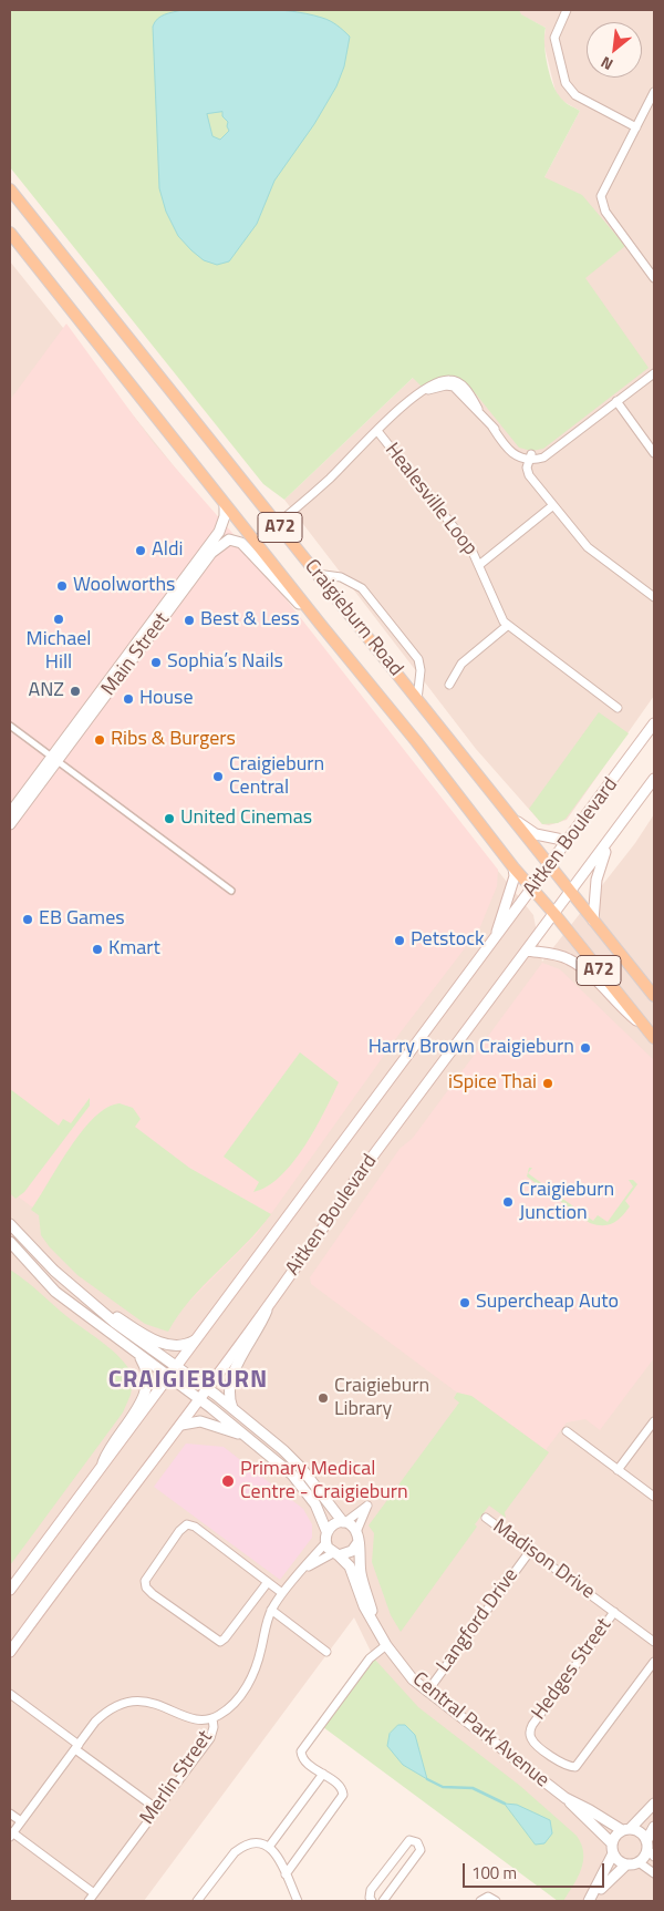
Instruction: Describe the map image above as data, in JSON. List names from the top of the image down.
{
  "streets": {
    "main road": ["A72", "Craigieburn Road"],
    "street": [
      "Healesville Loop",
      "Main Street",
      "Aitken Boulevard",
      "Madison Drive",
      "Langford Drive",
      "Hedges Street",
      "Central Park Avenue",
      "Merlin Street"
    ]
  },
  "crossings": [
    ["Craigieburn Road", "Main Street"],
    ["Craigieburn Road", "Aitken Boulevard"],
    ["Madison Drive", "Langford Drive"],
    ["Madison Drive", "Hedges Street"],
    ["Langford Drive", "Central Park Avenue"]
  ],
  "districts": ["CRAIGIEBURN"],
  "places": [
    "Aldi",
    "Woolworths",
    "Michael Hill",
    "Best & Less",
    "Sophia’s Nails",
    "ANZ",
    "House",
    "Ribs & Burgers",
    "Craigieburn Central",
    "United Cinemas",
    "EB Games",
    "Petstock",
    "Kmart",
    "Harry Brown Craigieburn",
    "iSpice Thai",
    "Craigieburn Junction",
    "Supercheap Auto",
    "Craigieburn Library",
    "Primary Medical Centre - Craigieburn"
  ],
  "scale_bar": "100 m",
  "north": "bottom left"
}
